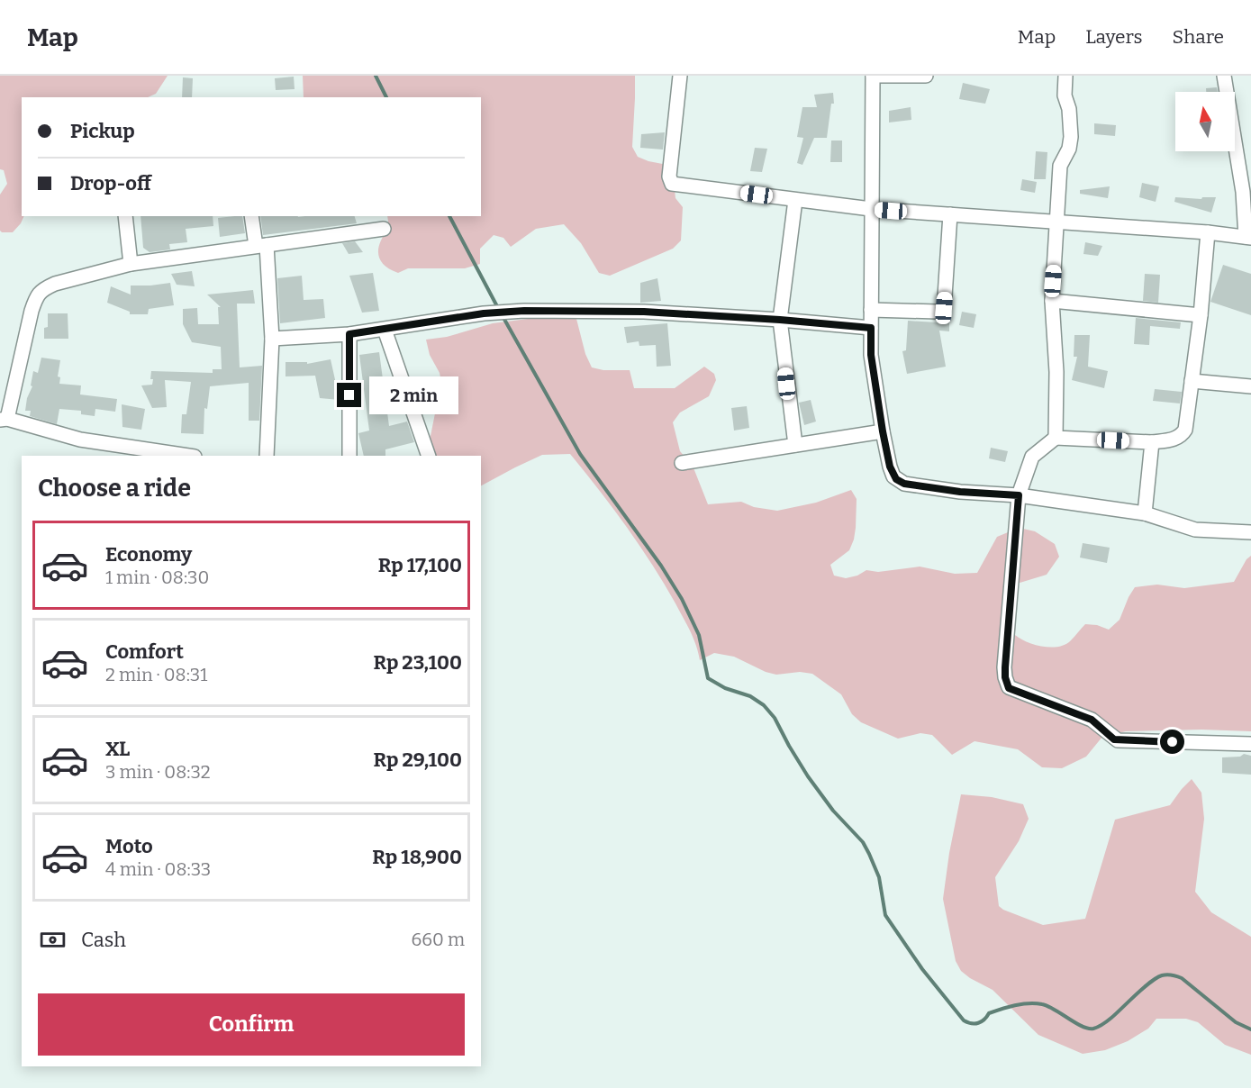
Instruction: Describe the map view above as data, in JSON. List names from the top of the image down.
{
  "north": "top",
  "page": {
    "header": "Map",
    "nav": ["Map", "Layers", "Share"],
    "banner": ["Pickup", "Drop-off"],
    "bubble": "2 min",
    "heading": "Choose a ride",
    "list": [
      {
        "name": "Economy",
        "note": "1 min · 08:30",
        "value": "Rp 17,100"
      },
      {
        "name": "Comfort",
        "note": "2 min · 08:31",
        "value": "Rp 23,100"
      },
      {
        "name": "XL",
        "note": "3 min · 08:32",
        "value": "Rp 29,100"
      },
      {
        "name": "Moto",
        "note": "4 min · 08:33",
        "value": "Rp 18,900"
      }
    ],
    "pay": ["Cash", "660 m"],
    "buttons": "Confirm"
  }
}
